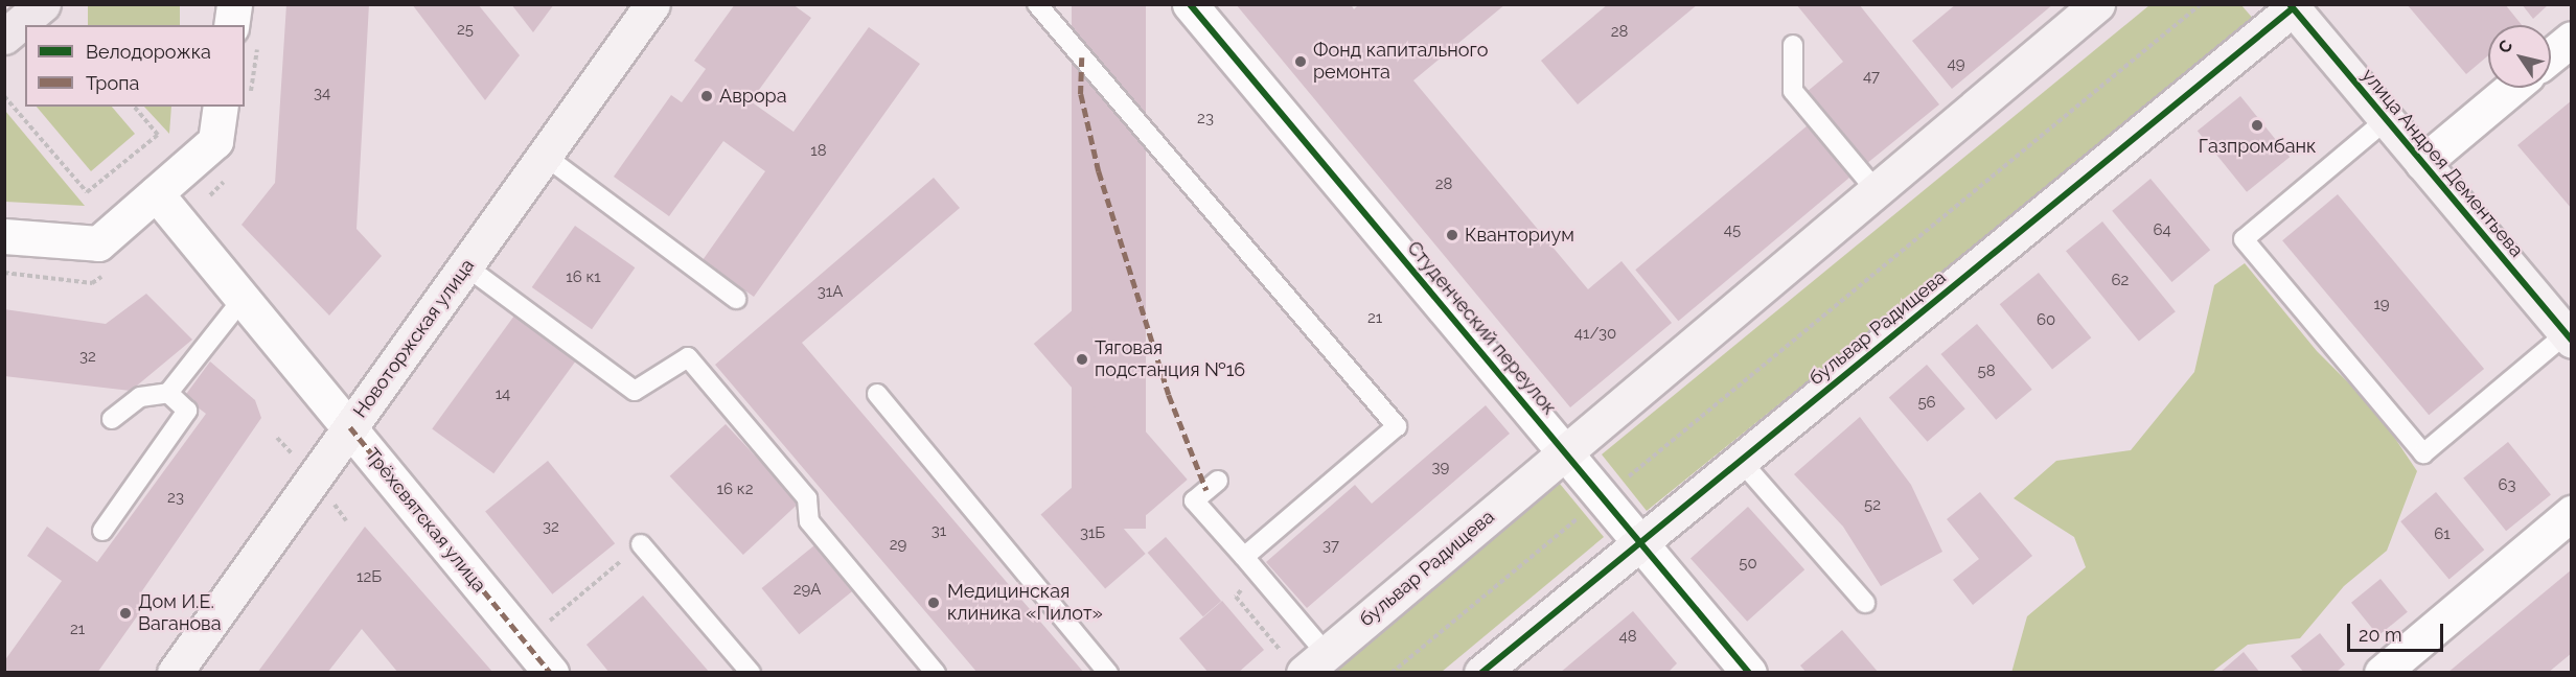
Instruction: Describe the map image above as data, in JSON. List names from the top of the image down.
{
  "streets": {
    "street": [
      "улица Андрея Дементьева",
      "Студенческий переулок",
      "бульвар Радищева",
      "Новоторжская улица",
      "Трёхсвятская улица"
    ]
  },
  "crossings": [
    ["улица Андрея Дементьева", "бульвар Радищева"],
    ["Студенческий переулок", "бульвар Радищева"],
    ["Новоторжская улица", "Трёхсвятская улица"]
  ],
  "places": [
    "Фонд капитального ремонта",
    "Аврора",
    "Газпромбанк",
    "Кванториум",
    "Тяговая подстанция №16",
    "Медицинская клиника «Пилот»",
    "Дом И.Е. Ваганова"
  ],
  "house_numbers": [
    "25",
    "28",
    "49",
    "47",
    "34",
    "23",
    "18",
    "28",
    "45",
    "64",
    "16 к1",
    "62",
    "31А",
    "19",
    "21",
    "60",
    "41/30",
    "32",
    "58",
    "14",
    "56",
    "39",
    "63",
    "16 к2",
    "23",
    "52",
    "32",
    "31",
    "31Б",
    "61",
    "29",
    "37",
    "50",
    "12Б",
    "29А",
    "21",
    "48"
  ],
  "legend": ["Велодорожка", "Тропа"],
  "scale_bar": "20 m",
  "north": "top left"
}
